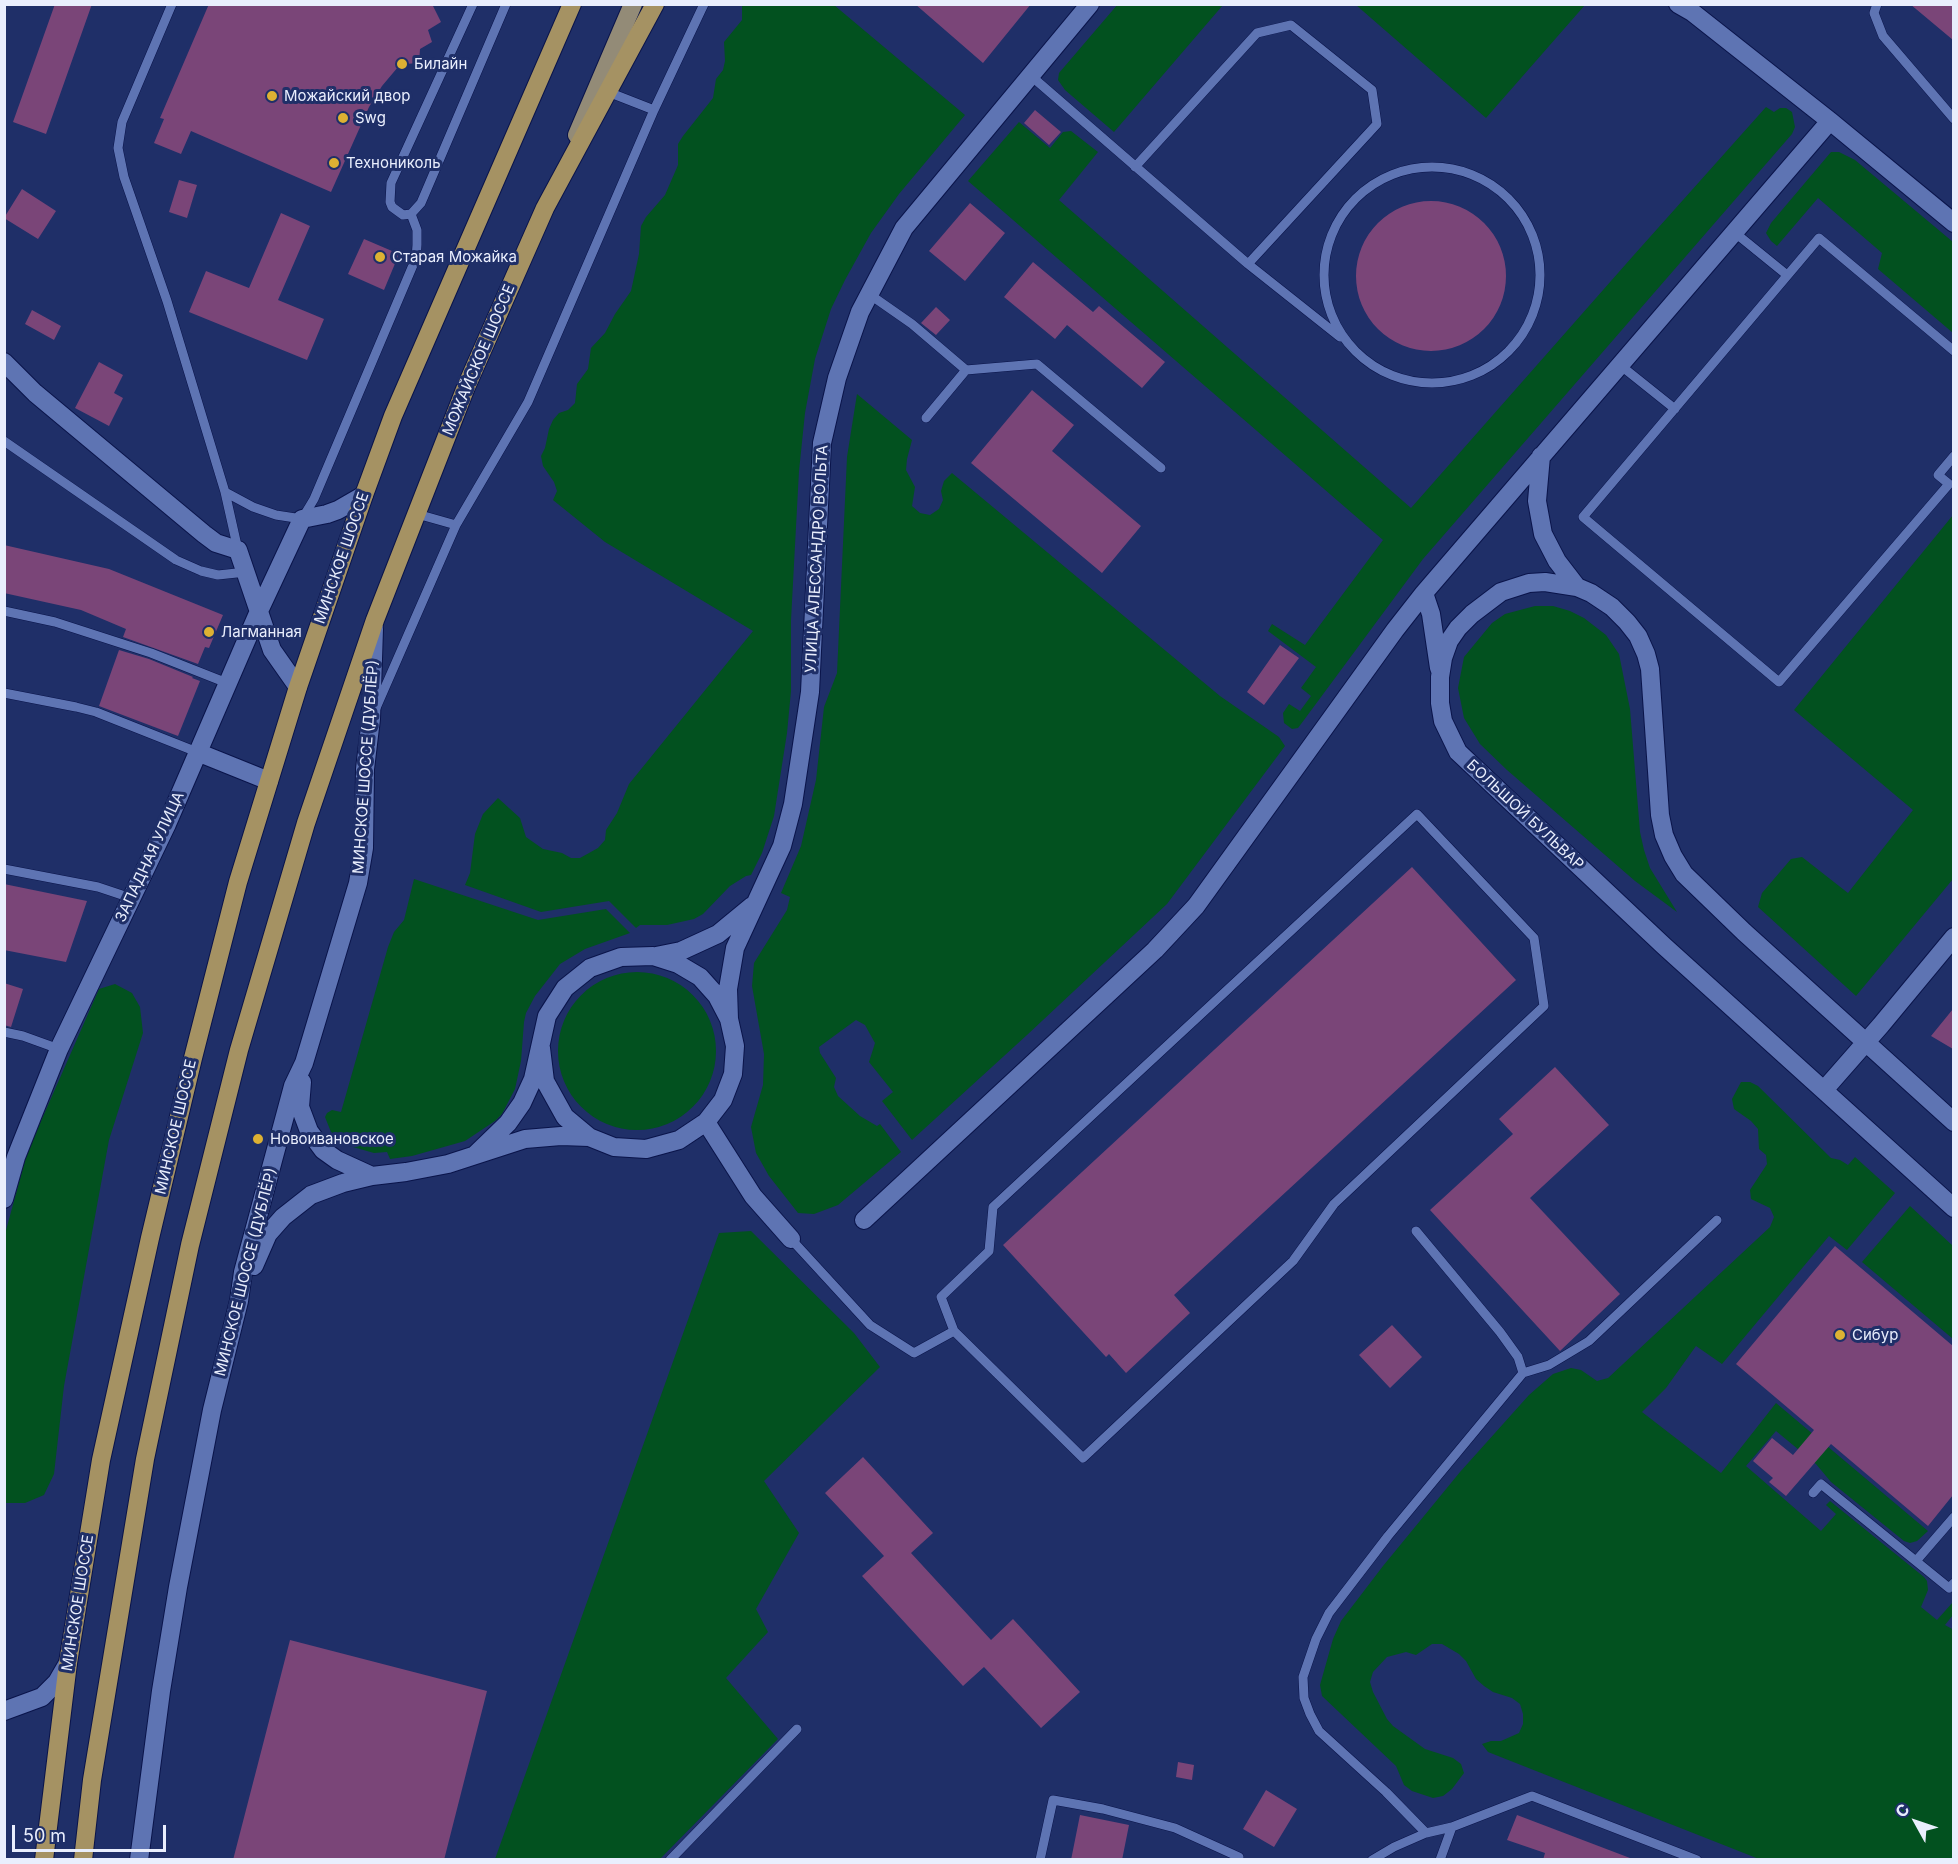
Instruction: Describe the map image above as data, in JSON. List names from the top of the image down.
{
  "streets": {
    "highway": ["МОЖАЙСКОЕ ШОССЕ", "МИНСКОЕ ШОССЕ"],
    "street": [
      "УЛИЦА АЛЕССАНДРО ВОЛЬТА",
      "МИНСКОЕ ШОССЕ (ДУБЛЁР)",
      "БОЛЬШОЙ БУЛЬВАР",
      "ЗАПАДНАЯ УЛИЦА"
    ]
  },
  "crossings": [
    ["МОЖАЙСКОЕ ШОССЕ", "МИНСКОЕ ШОССЕ (ДУБЛЁР)"]
  ],
  "places": [
    "Билайн",
    "Можайский двор",
    "Swg",
    "Технониколь",
    "Старая Можайка",
    "Лагманная",
    "Новоивановское",
    "Сибур"
  ],
  "scale_bar": "50 m",
  "north": "top left"
}
